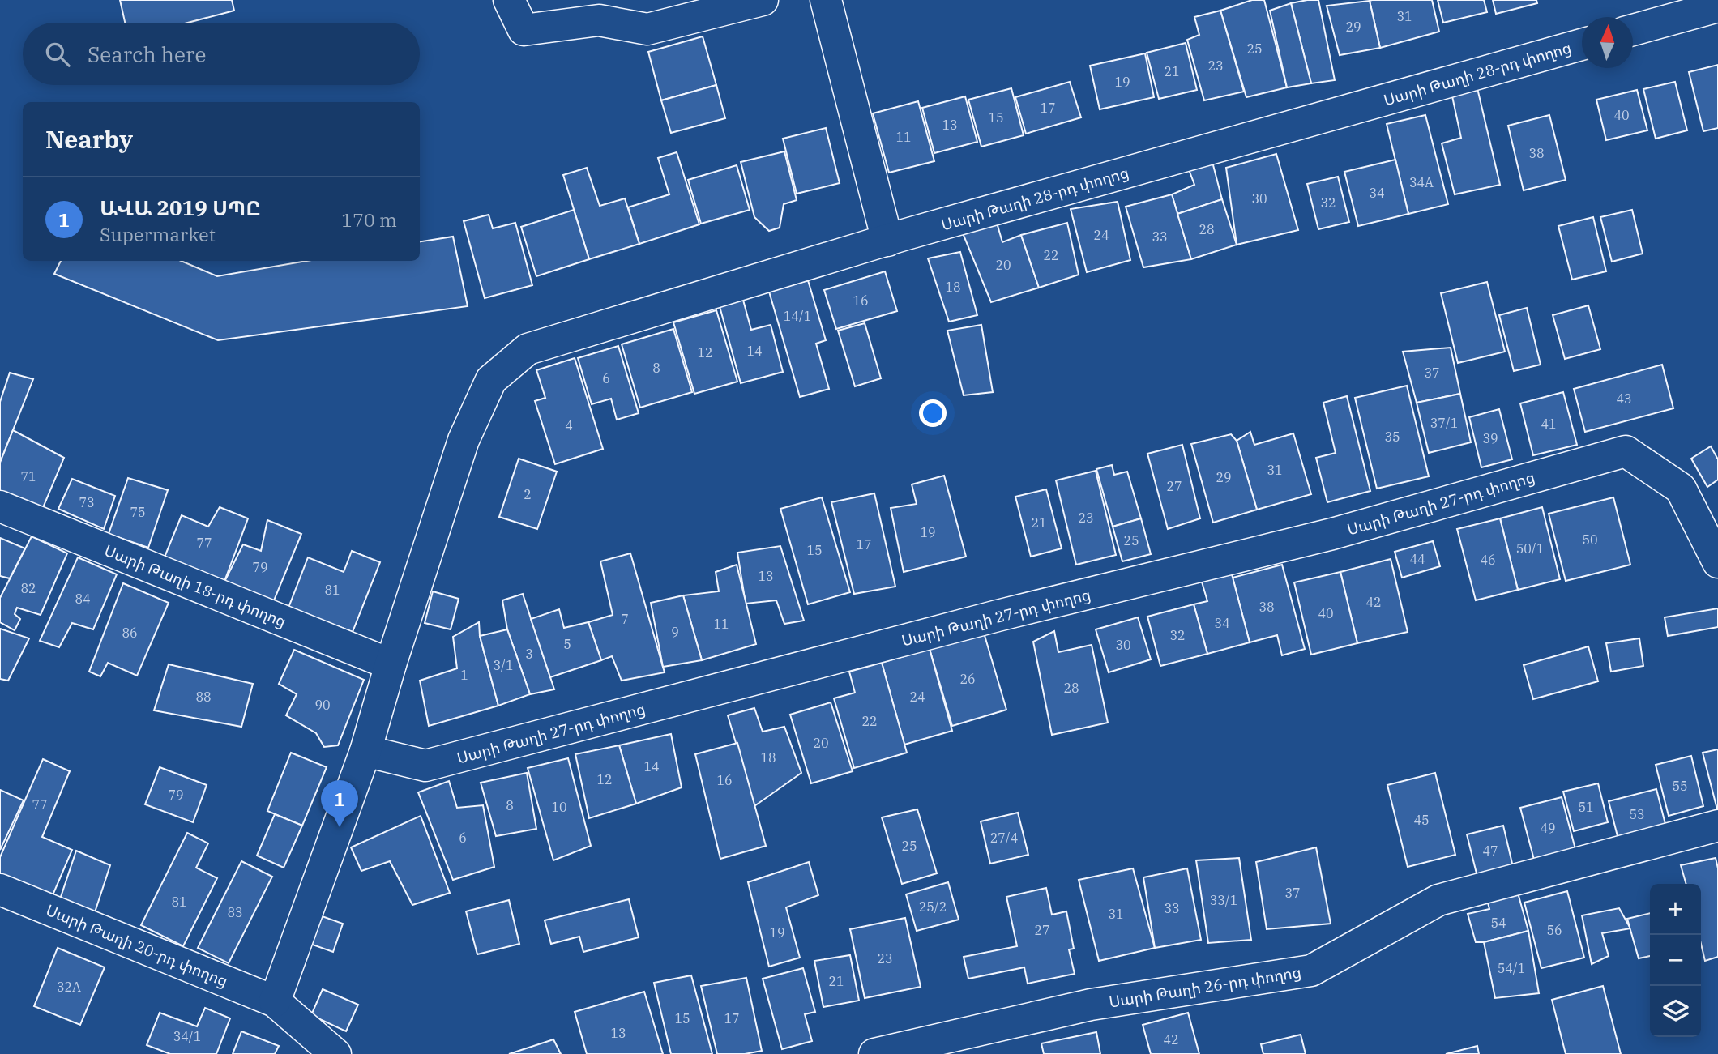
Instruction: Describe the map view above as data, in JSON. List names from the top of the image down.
{
  "streets": {
    "street": [
      "Սարի Թաղի 28-րդ փողոց",
      "Սարի Թաղի 27-րդ փողոց",
      "Սարի Թաղի 18-րդ փողոց",
      "Սարի Թաղի 20-րդ փողոց",
      "Սարի Թաղի 26-րդ փողոց"
    ]
  },
  "crossings": [
    ["Սարի Թաղի 28-րդ փողոց", "Սարի Թաղի 18-րդ փողոց"]
  ],
  "house_numbers": [
    "31",
    "29",
    "25",
    "23",
    "21",
    "19",
    "17",
    "40",
    "15",
    "13",
    "11",
    "38",
    "34А",
    "34",
    "30",
    "32",
    "28",
    "24",
    "33",
    "22",
    "20",
    "18",
    "16",
    "14/1",
    "14",
    "12",
    "8",
    "37",
    "6",
    "43",
    "37/1",
    "41",
    "4",
    "35",
    "39",
    "31",
    "71",
    "29",
    "27",
    "2",
    "73",
    "75",
    "23",
    "21",
    "19",
    "50",
    "25",
    "77",
    "17",
    "50/1",
    "15",
    "44",
    "46",
    "79",
    "13",
    "82",
    "81",
    "84",
    "42",
    "38",
    "40",
    "7",
    "34",
    "11",
    "9",
    "86",
    "32",
    "5",
    "30",
    "3",
    "3/1",
    "1",
    "26",
    "28",
    "88",
    "24",
    "90",
    "22",
    "20",
    "18",
    "14",
    "12",
    "16",
    "55",
    "79",
    "77",
    "8",
    "10",
    "51",
    "53",
    "45",
    "49",
    "6",
    "27/4",
    "25",
    "47",
    "37",
    "33/1",
    "81",
    "25/2",
    "33",
    "83",
    "31",
    "54",
    "27",
    "56",
    "19",
    "23",
    "54/1",
    "21",
    "32А",
    "15",
    "17",
    "13",
    "34/1",
    "42"
  ],
  "north": "top",
  "page": {
    "search": "Search here",
    "heading": "Nearby",
    "list": [
      {
        "mark": "1",
        "name": "ԱՎԱ 2019 ՍՊԸ",
        "note": "Supermarket",
        "value": "170 m"
      }
    ],
    "pins": "1",
    "map_buttons": ["+", "−"]
  }
}
